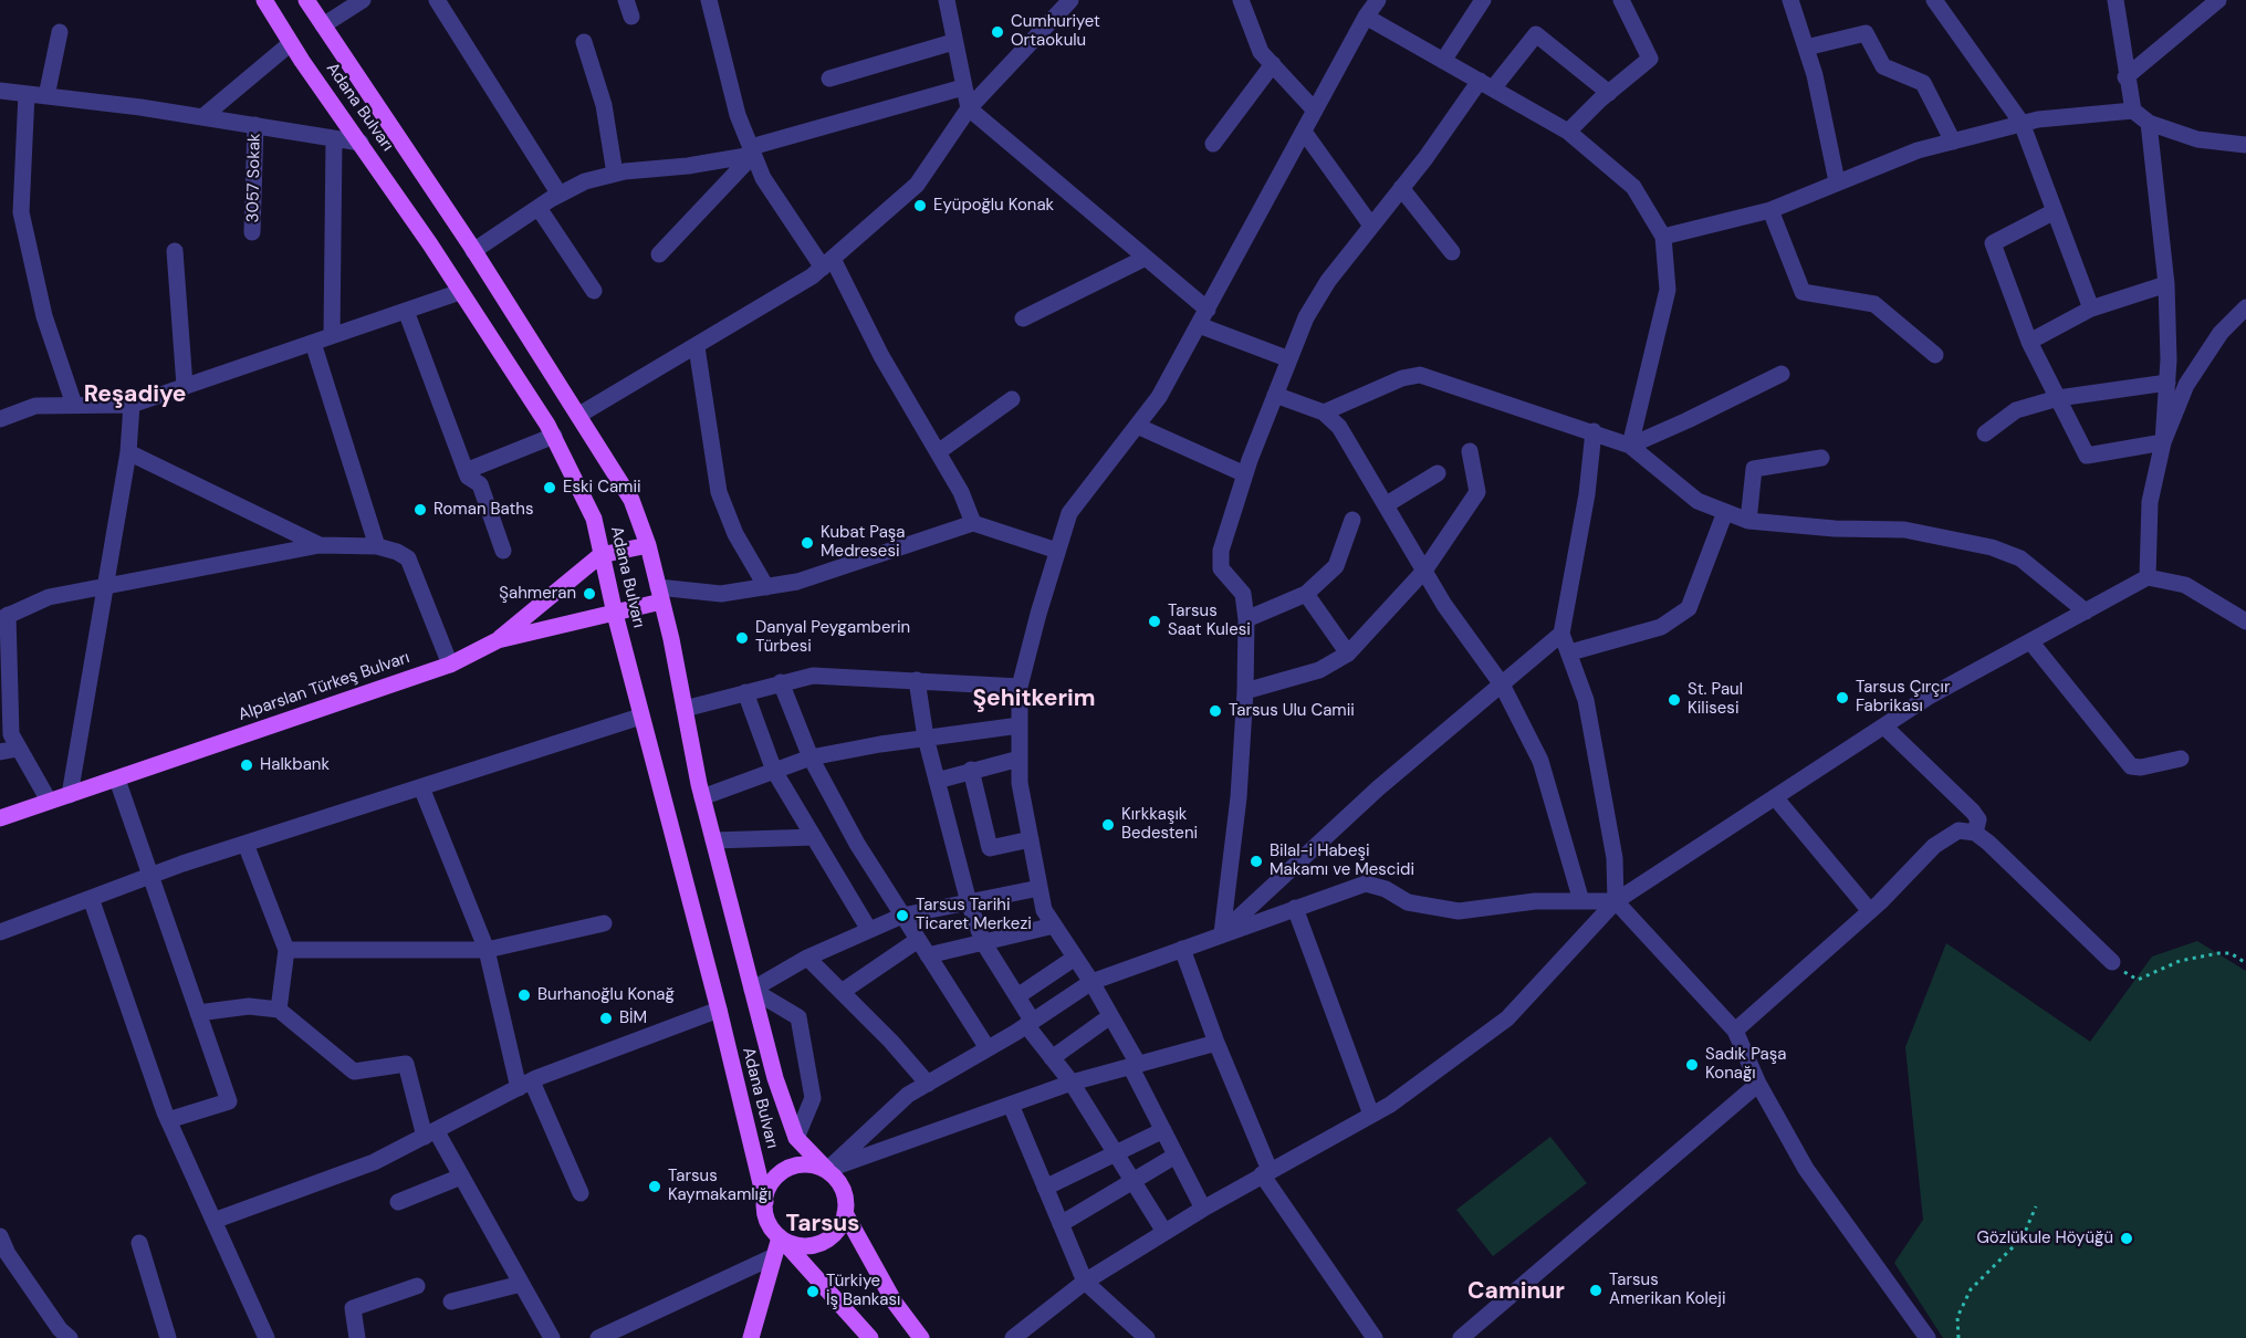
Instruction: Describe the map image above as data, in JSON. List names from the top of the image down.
{
  "streets": {
    "main road": ["Adana Bulvarı", "Alparslan Türkeş Bulvarı"],
    "street": ["3057 Sokak"]
  },
  "crossings": [
    ["Adana Bulvarı", "Alparslan Türkeş Bulvarı"]
  ],
  "districts": [
    "Reşadiye",
    "Şehitkerim",
    "Tarsus",
    "Caminur"
  ],
  "places": [
    "Cumhuriyet Ortaokulu",
    "Eyüpoğlu Konak",
    "Eski Camii",
    "Roman Baths",
    "Kubat Paşa Medresesi",
    "Şahmeran",
    "Tarsus Saat Kulesi",
    "Danyal Peygamberin Türbesi",
    "Tarsus Çırçır Fabrikası",
    "St. Paul Kilisesi",
    "Tarsus Ulu Camii",
    "Halkbank",
    "Kırkkaşık Bedesteni",
    "Bilal-i Habeşi Makamı ve Mescidi",
    "Tarsus Tarihi Ticaret Merkezi",
    "Burhanoğlu Konağ",
    "BİM",
    "Sadık Paşa Konağı",
    "Tarsus Kaymakamlığı",
    "Gözlükule Höyüğü",
    "Tarsus Amerikan Koleji",
    "Türkiye İş Bankası"
  ]
}
